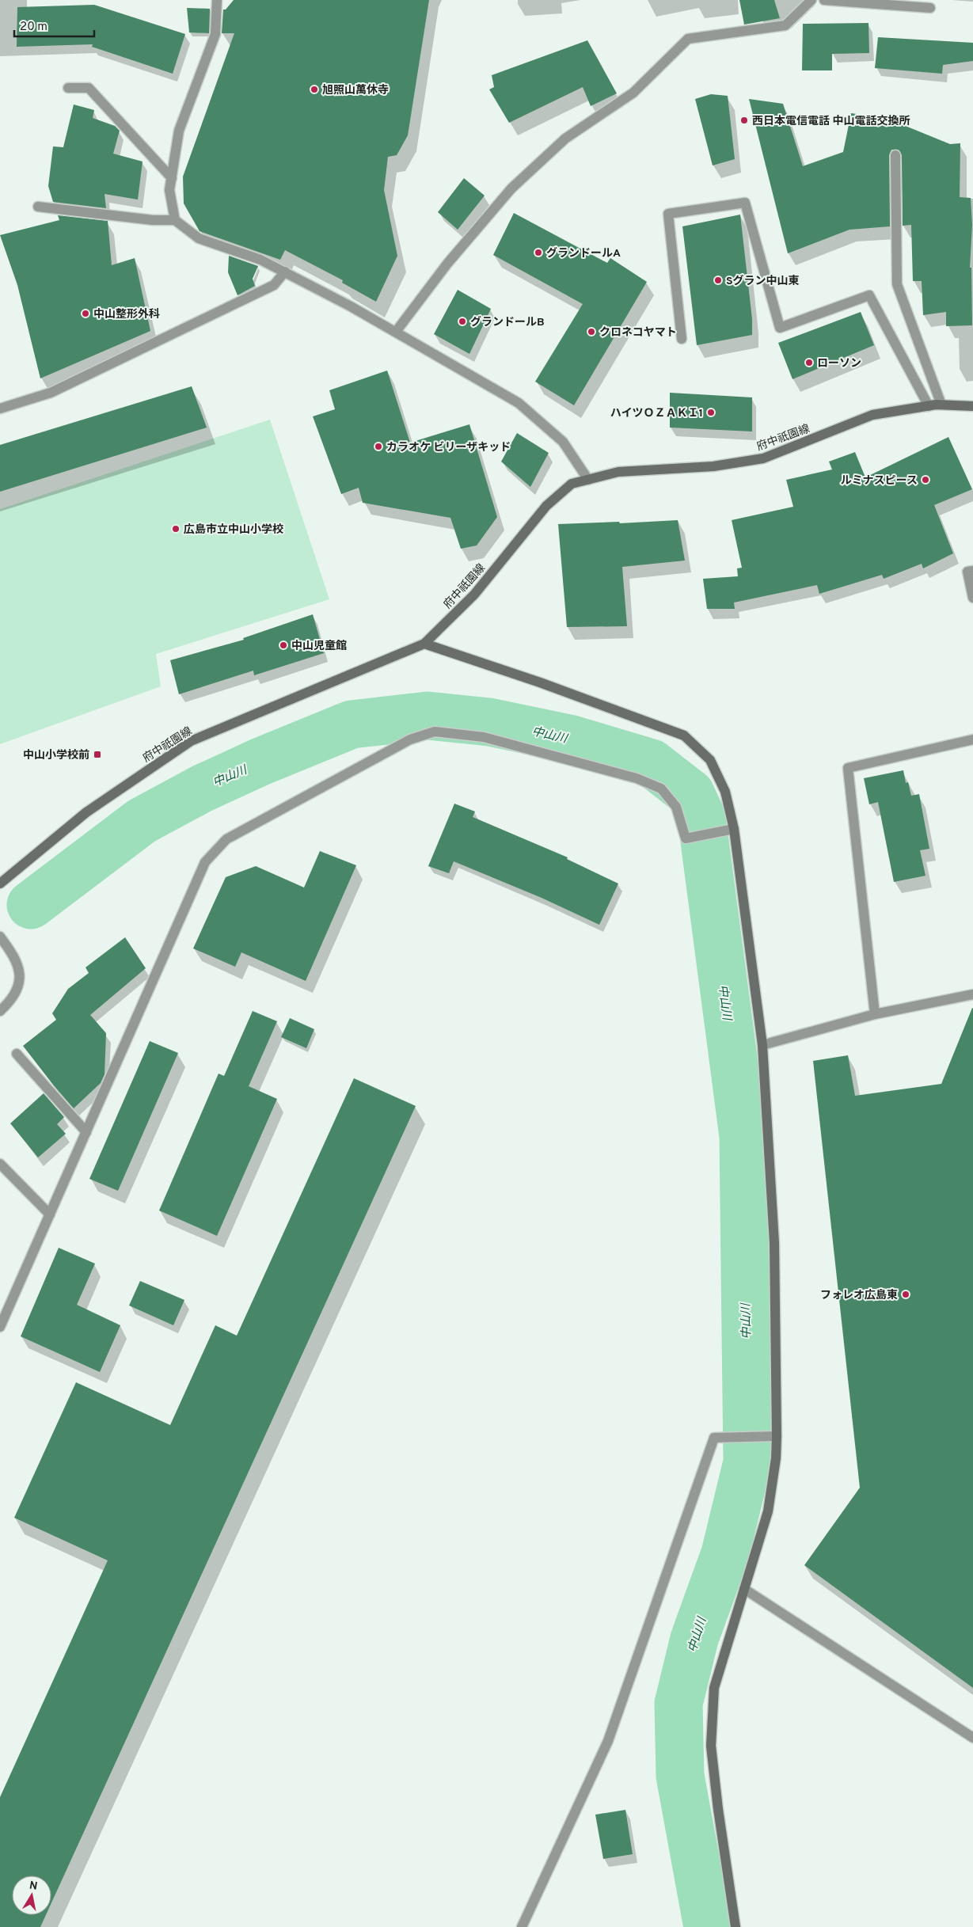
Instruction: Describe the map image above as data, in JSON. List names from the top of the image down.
{
  "streets": {
    "street": ["府中祇園線"]
  },
  "water": ["中山川"],
  "places": {
    "other": [
      "旭照山萬休寺",
      "西日本電信電話 中山電話交換所",
      "グランドールA",
      "Sグラン中山東",
      "中山整形外科",
      "グランドールB",
      "クロネコヤマト",
      "ローソン",
      "ハイツＯＺＡＫＩ1",
      "カラオケ ビリーザキッド",
      "ルミナスピース",
      "広島市立中山小学校",
      "中山児童館",
      "フォレオ広島東"
    ],
    "transit": ["中山小学校前"]
  },
  "scale_bar": "20 m",
  "north": "top"
}
